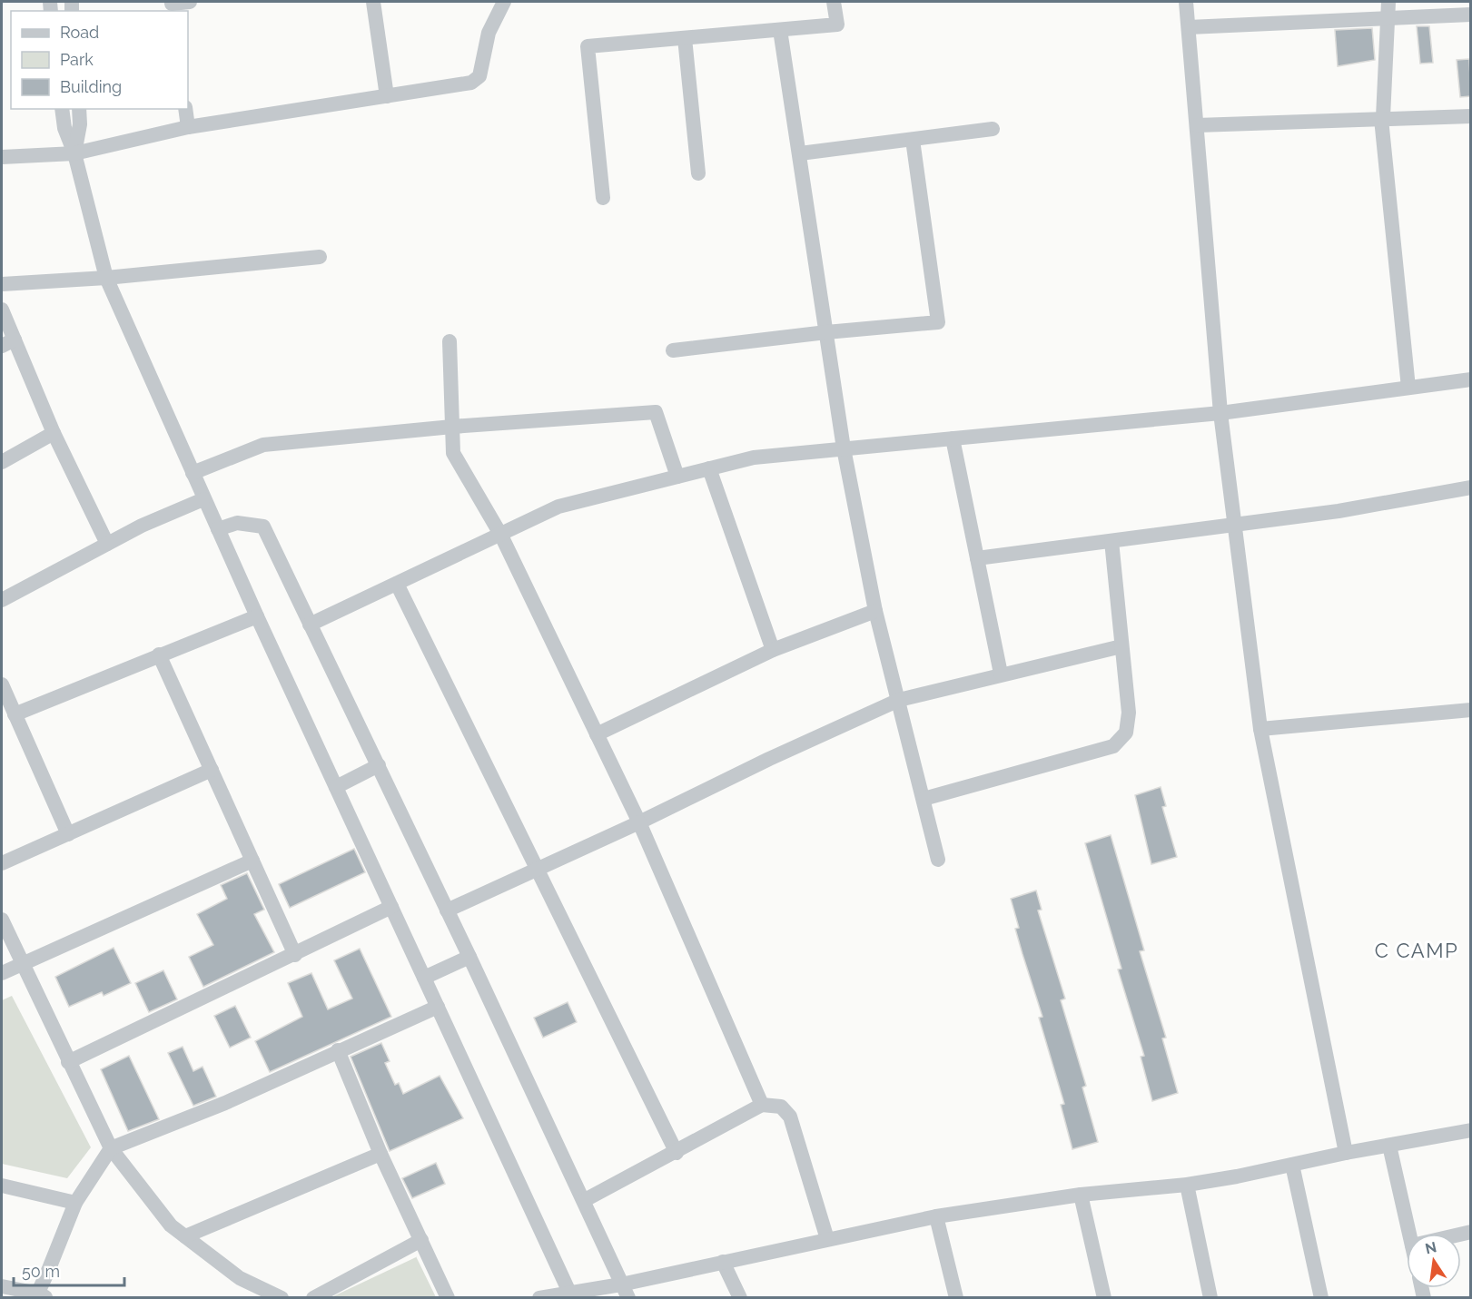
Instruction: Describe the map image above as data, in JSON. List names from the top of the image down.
{
  "districts": ["C CAMP"],
  "legend": ["Road", "Park", "Building"],
  "scale_bar": "50 m",
  "north": "top"
}
